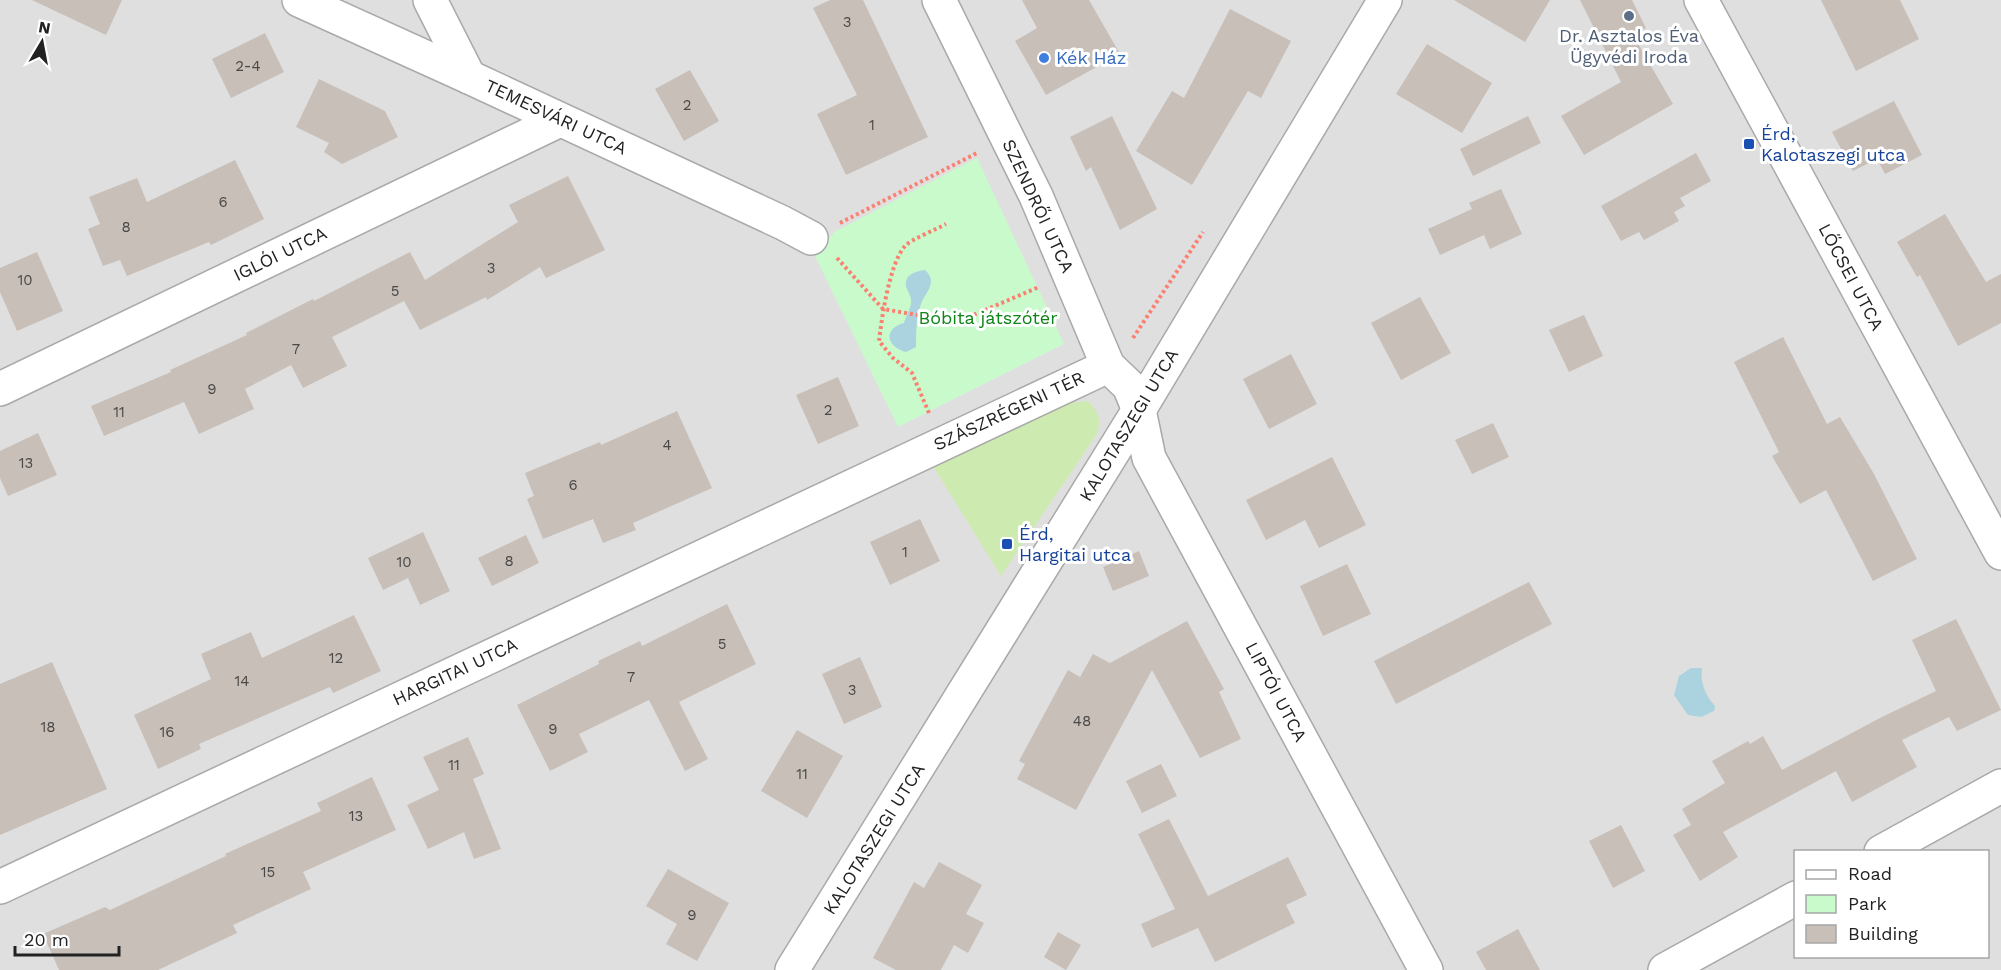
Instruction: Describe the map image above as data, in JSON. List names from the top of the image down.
{
  "streets": {
    "street": [
      "TEMESVÁRI UTCA",
      "SZENDRŐI UTCA",
      "IGLÓI UTCA",
      "LŐCSEI UTCA",
      "SZÁSZRÉGENI TÉR",
      "KALOTASZEGI UTCA",
      "HARGITAI UTCA",
      "LIPTÓI UTCA"
    ]
  },
  "crossings": [
    ["TEMESVÁRI UTCA", "IGLÓI UTCA"],
    ["SZENDRŐI UTCA", "SZÁSZRÉGENI TÉR"],
    ["SZENDRŐI UTCA", "KALOTASZEGI UTCA"],
    ["SZENDRŐI UTCA", "LIPTÓI UTCA"],
    ["SZÁSZRÉGENI TÉR", "HARGITAI UTCA"],
    ["KALOTASZEGI UTCA", "LIPTÓI UTCA"]
  ],
  "parks": ["Bóbita játszótér"],
  "places": {
    "other": ["Dr. Asztalos Éva Ügyvédi Iroda", "Kék Ház"],
    "transit": ["Érd, Kalotaszegi utca", "Érd, Hargitai utca"]
  },
  "house_numbers": [
    "3",
    "2-4",
    "2",
    "1",
    "6",
    "8",
    "3",
    "10",
    "5",
    "7",
    "9",
    "2",
    "11",
    "4",
    "13",
    "6",
    "1",
    "8",
    "10",
    "5",
    "12",
    "7",
    "14",
    "3",
    "48",
    "18",
    "9",
    "16",
    "11",
    "11",
    "13",
    "15",
    "9"
  ],
  "legend": ["Road", "Park", "Building"],
  "scale_bar": "20 m",
  "north": "top"
}
